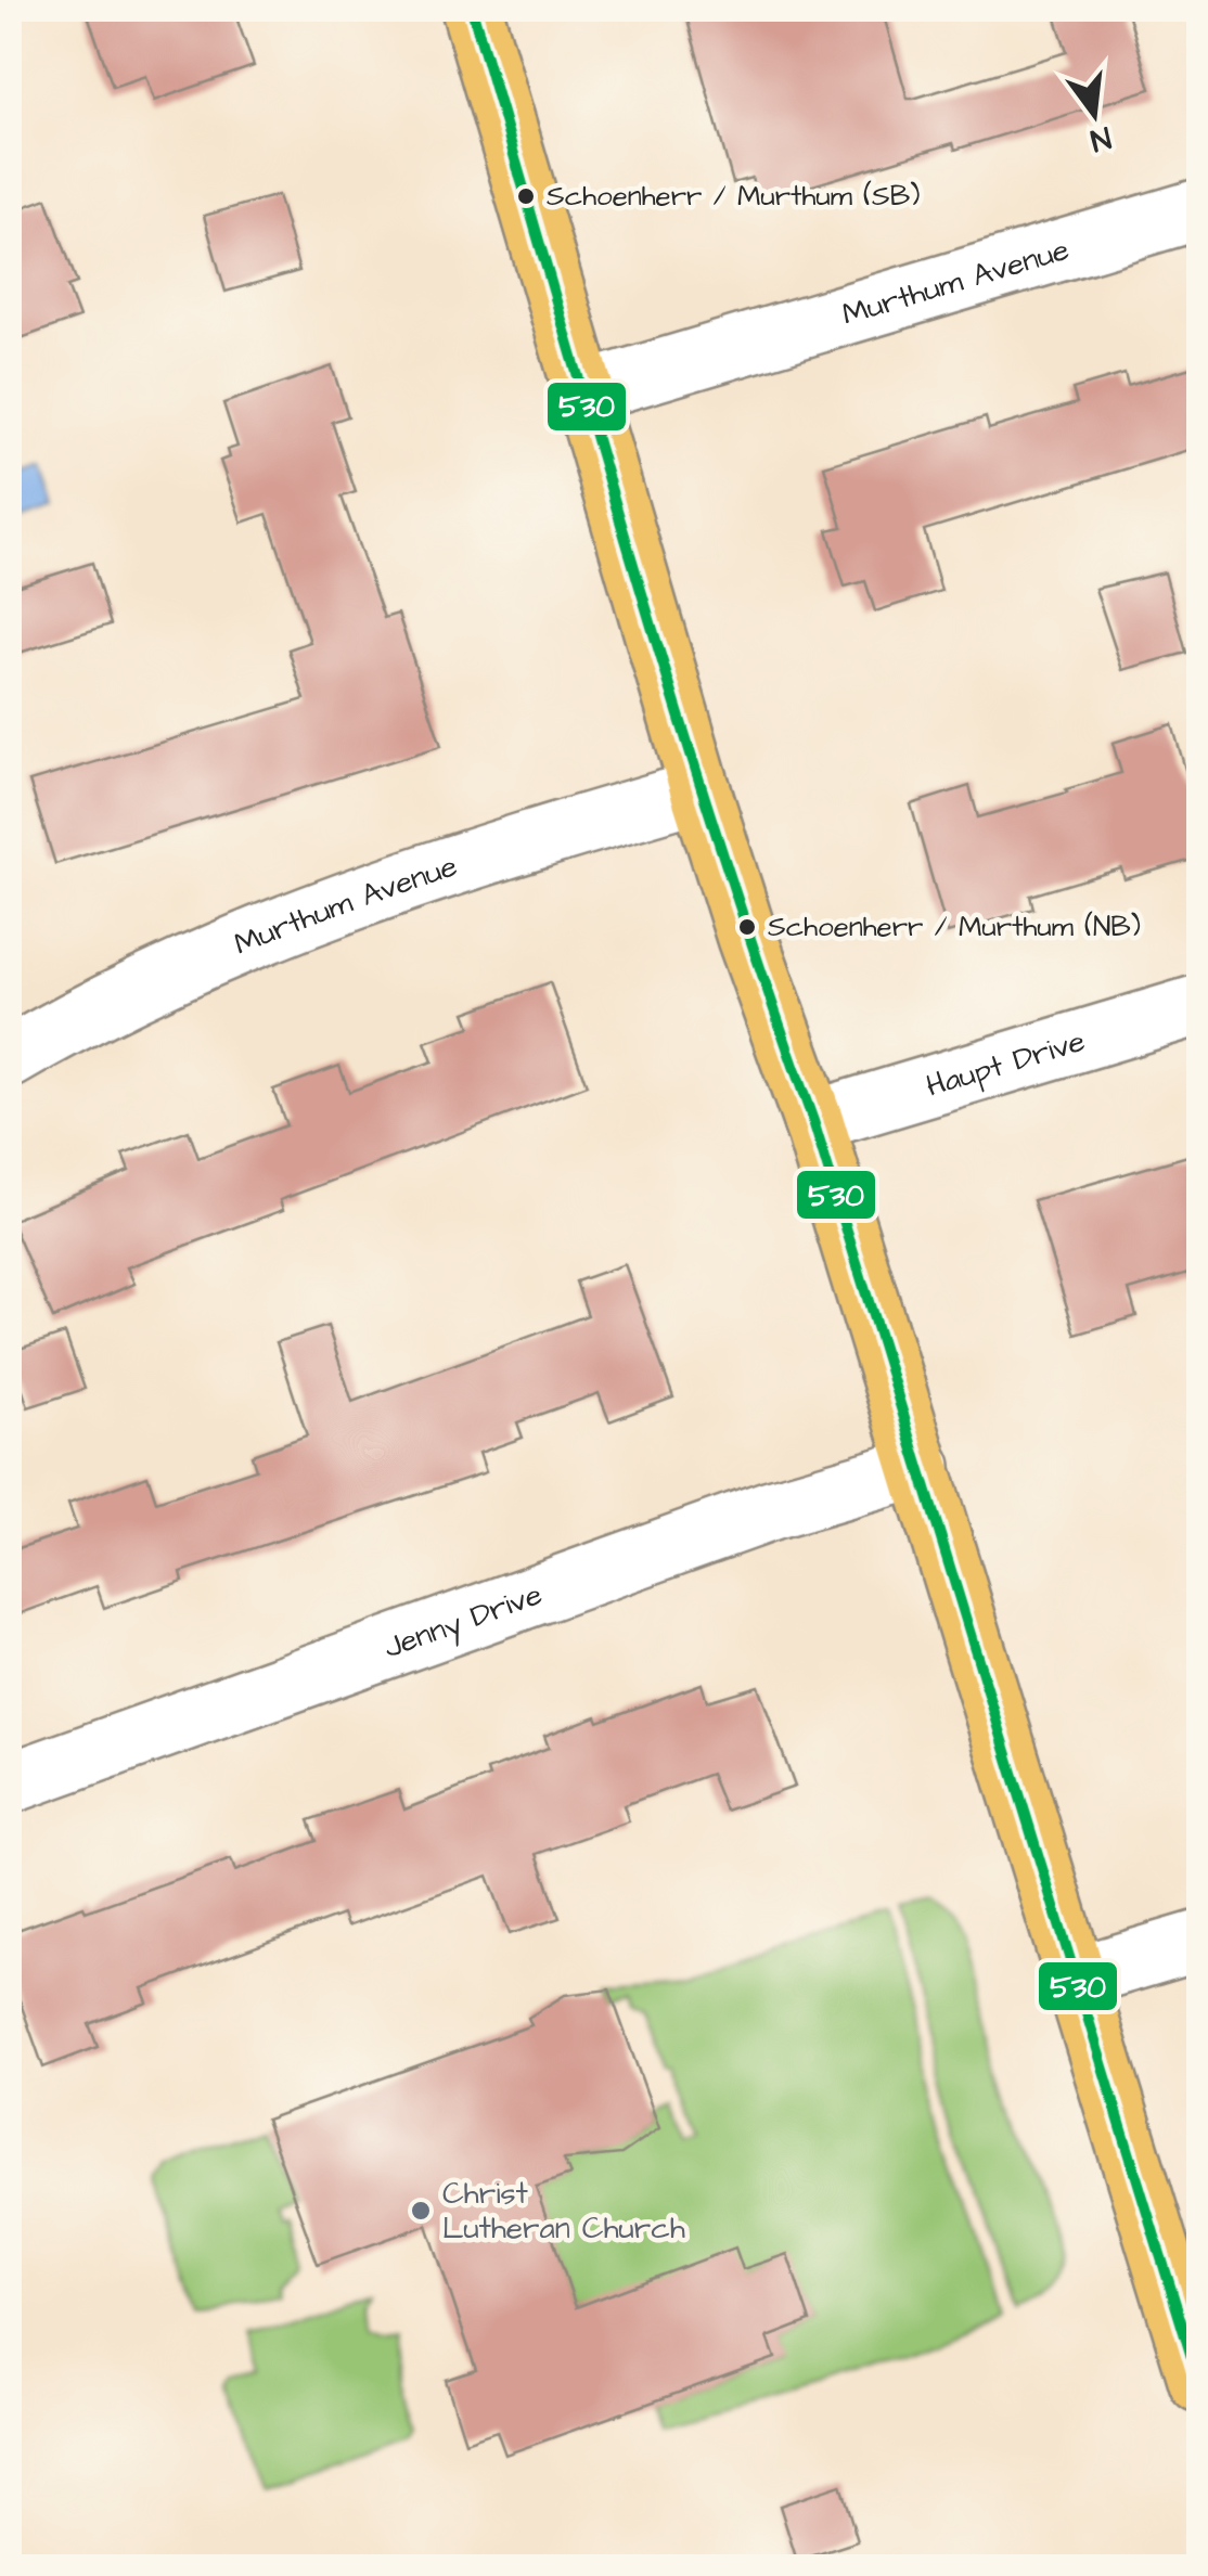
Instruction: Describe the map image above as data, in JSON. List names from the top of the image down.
{
  "streets": {
    "street": ["Murthum Avenue", "Haupt Drive", "Jenny Drive"]
  },
  "places": ["Schoenherr / Murthum (SB)", "Schoenherr / Murthum (NB)", "Christ Lutheran Church"],
  "lines": ["transit line 530"],
  "north": "bottom"
}
